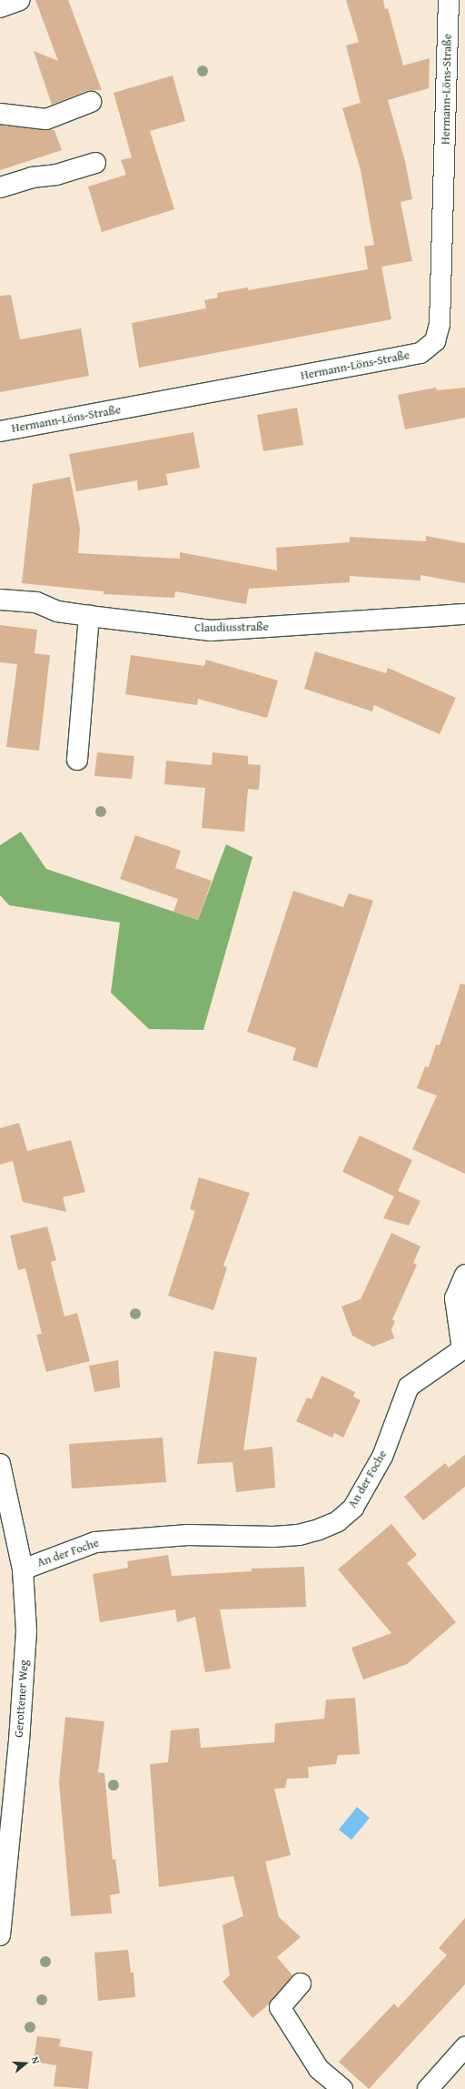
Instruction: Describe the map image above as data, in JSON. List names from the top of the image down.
{
  "streets": {
    "street": [
      "Hermann-Löns-Straße",
      "Claudiusstraße",
      "An der Foche",
      "Gerottener Weg"
    ]
  },
  "crossings": [
    ["An der Foche", "Gerottener Weg"]
  ],
  "north": "right"
}
